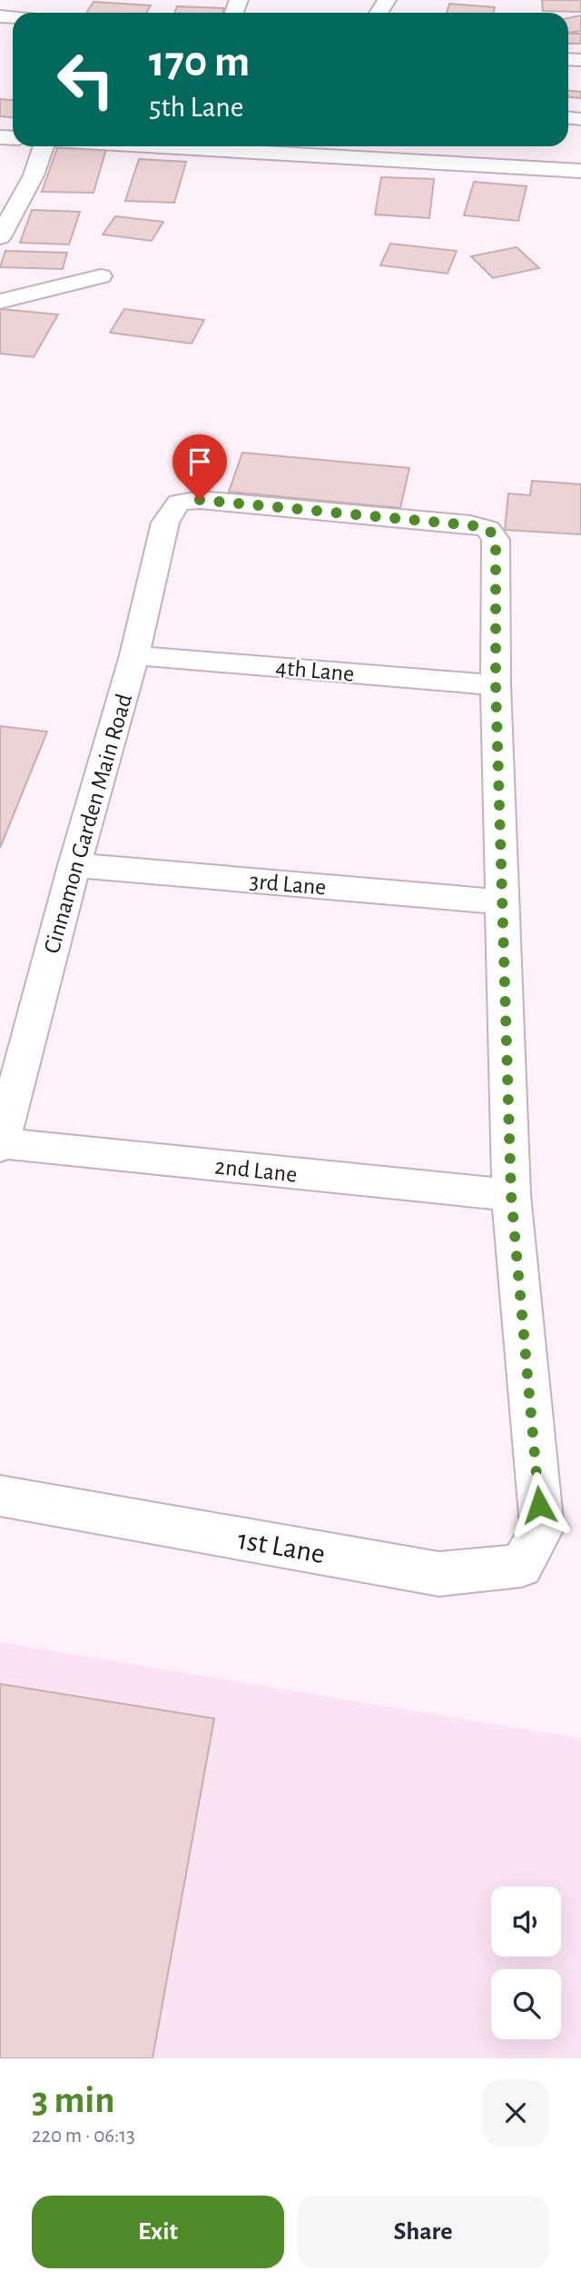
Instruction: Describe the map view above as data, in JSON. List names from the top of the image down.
{
  "streets": {
    "street": [
      "4th Lane",
      "Cinnamon Garden Main Road",
      "3rd Lane",
      "2nd Lane",
      "1st Lane"
    ]
  },
  "crossings": [
    ["4th Lane", "Cinnamon Garden Main Road"],
    ["Cinnamon Garden Main Road", "3rd Lane"],
    ["Cinnamon Garden Main Road", "2nd Lane"],
    ["2nd Lane", "1st Lane"]
  ],
  "page": {
    "turn": ["170 m", "5th Lane"],
    "heading": ["3 min", "220 m · 06:13"],
    "buttons": ["Exit", "Share"]
  }
}
